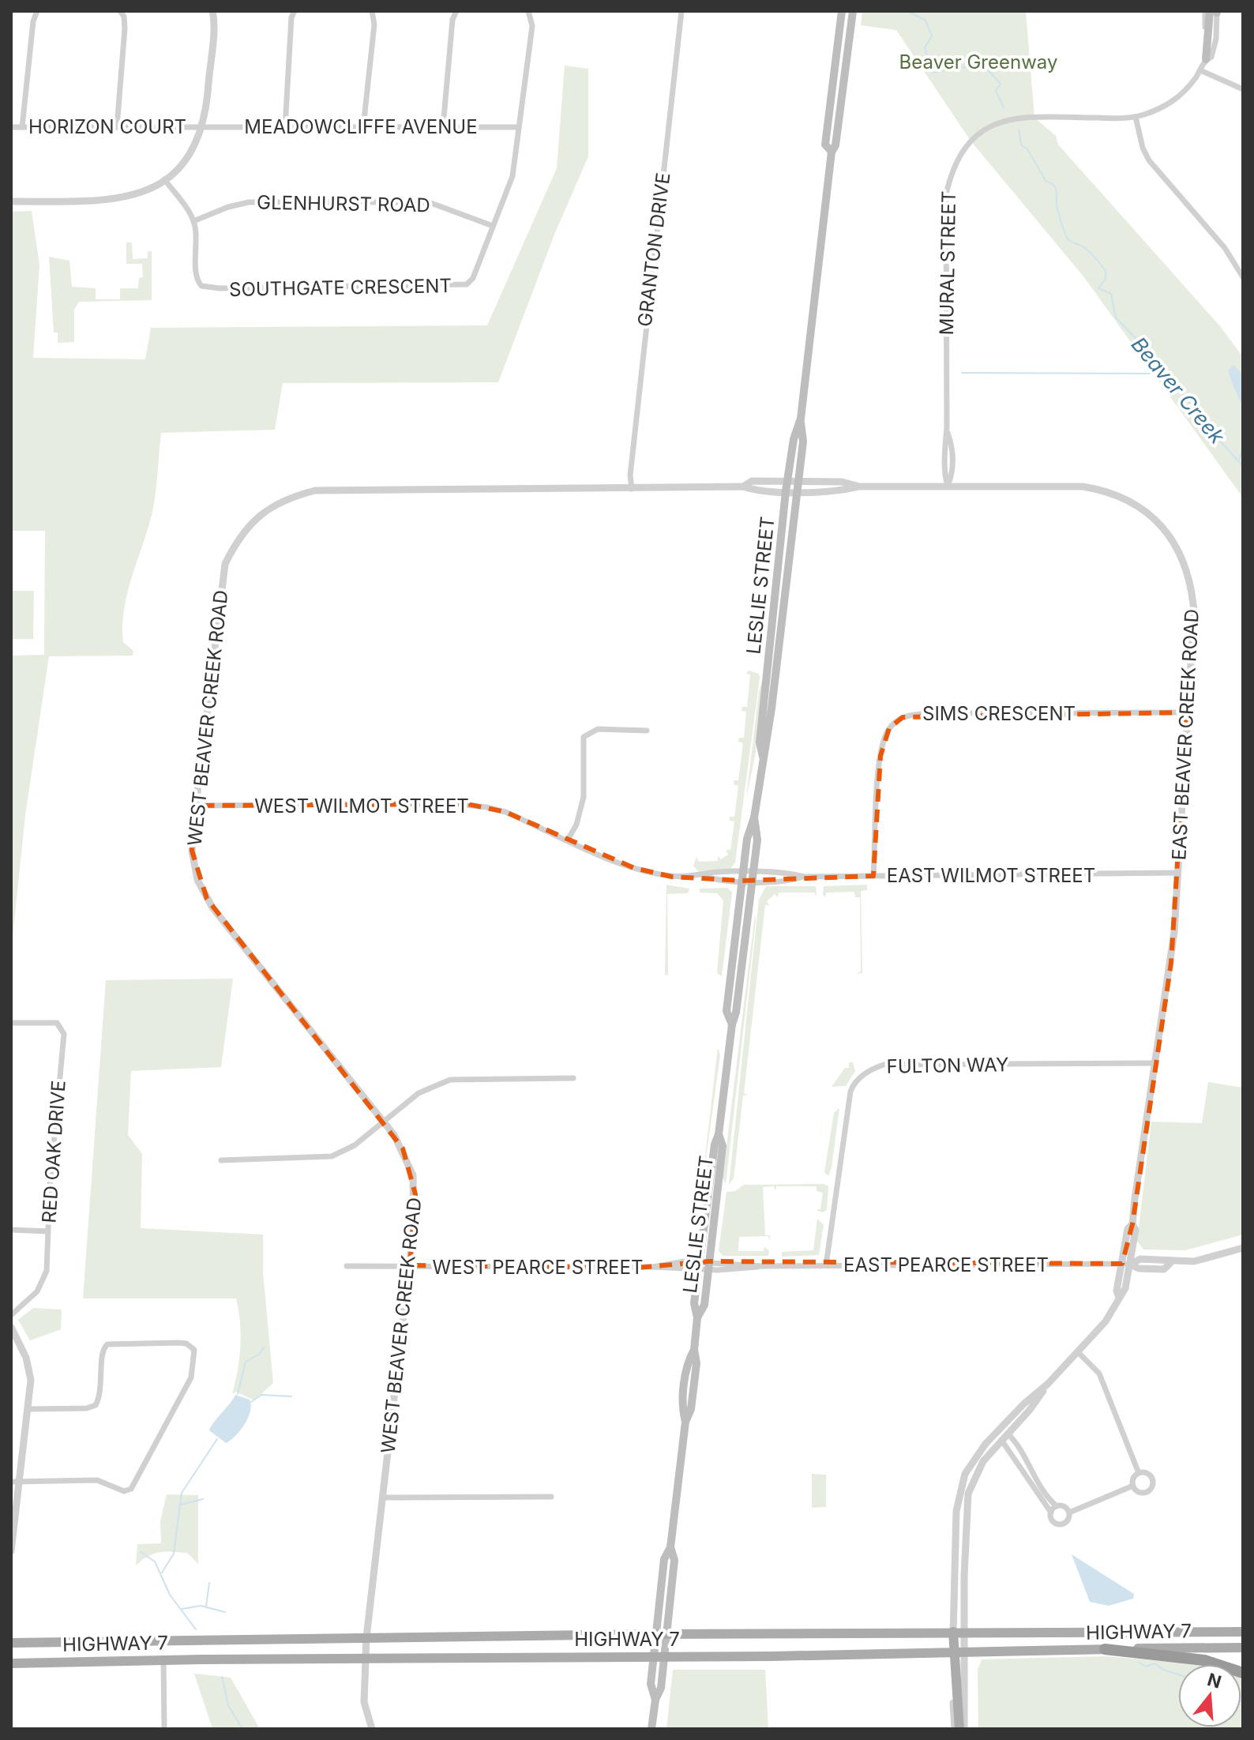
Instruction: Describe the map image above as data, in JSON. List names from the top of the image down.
{
  "streets": {
    "main road": ["LESLIE STREET", "HIGHWAY 7"],
    "street": [
      "HORIZON COURT",
      "MEADOWCLIFFE AVENUE",
      "GLENHURST ROAD",
      "GRANTON DRIVE",
      "MURAL STREET",
      "SOUTHGATE CRESCENT",
      "SIMS CRESCENT",
      "WEST BEAVER CREEK ROAD",
      "EAST BEAVER CREEK ROAD",
      "WEST WILMOT STREET",
      "EAST WILMOT STREET",
      "FULTON WAY",
      "RED OAK DRIVE",
      "EAST PEARCE STREET",
      "WEST PEARCE STREET"
    ]
  },
  "crossings": [
    ["HORIZON COURT", "MEADOWCLIFFE AVENUE"],
    ["MEADOWCLIFFE AVENUE", "SOUTHGATE CRESCENT"],
    ["GLENHURST ROAD", "SOUTHGATE CRESCENT"],
    ["GRANTON DRIVE", "WEST BEAVER CREEK ROAD"],
    ["MURAL STREET", "EAST BEAVER CREEK ROAD"],
    ["LESLIE STREET", "WEST BEAVER CREEK ROAD"],
    ["LESLIE STREET", "EAST BEAVER CREEK ROAD"],
    ["LESLIE STREET", "WEST WILMOT STREET"],
    ["LESLIE STREET", "EAST WILMOT STREET"],
    ["LESLIE STREET", "EAST PEARCE STREET"],
    ["LESLIE STREET", "WEST PEARCE STREET"],
    ["LESLIE STREET", "HIGHWAY 7"],
    ["SIMS CRESCENT", "EAST BEAVER CREEK ROAD"],
    ["SIMS CRESCENT", "EAST WILMOT STREET"],
    ["WEST BEAVER CREEK ROAD", "EAST BEAVER CREEK ROAD"],
    ["WEST BEAVER CREEK ROAD", "WEST WILMOT STREET"],
    ["WEST BEAVER CREEK ROAD", "WEST PEARCE STREET"],
    ["WEST BEAVER CREEK ROAD", "HIGHWAY 7"],
    ["EAST BEAVER CREEK ROAD", "EAST WILMOT STREET"],
    ["EAST BEAVER CREEK ROAD", "FULTON WAY"],
    ["EAST BEAVER CREEK ROAD", "EAST PEARCE STREET"],
    ["EAST BEAVER CREEK ROAD", "HIGHWAY 7"],
    ["WEST WILMOT STREET", "EAST WILMOT STREET"],
    ["FULTON WAY", "EAST PEARCE STREET"],
    ["EAST PEARCE STREET", "WEST PEARCE STREET"]
  ],
  "water": ["Beaver Creek"],
  "parks": ["Beaver Greenway"],
  "north": "top"
}
